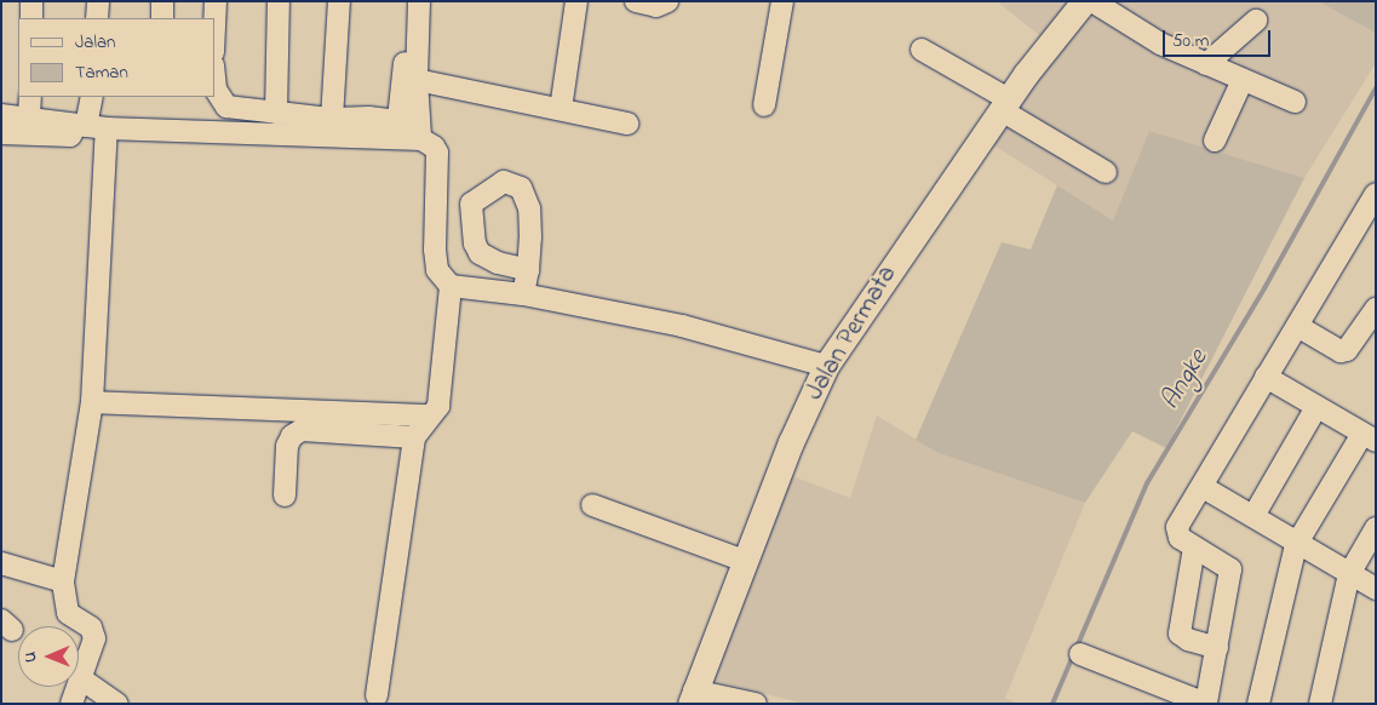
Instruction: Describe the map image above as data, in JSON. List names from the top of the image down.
{
  "streets": {
    "main road": ["Jalan Permata"]
  },
  "water": ["Angke"],
  "legend": ["Jalan", "Taman"],
  "scale_bar": "50 m",
  "north": "left"
}
